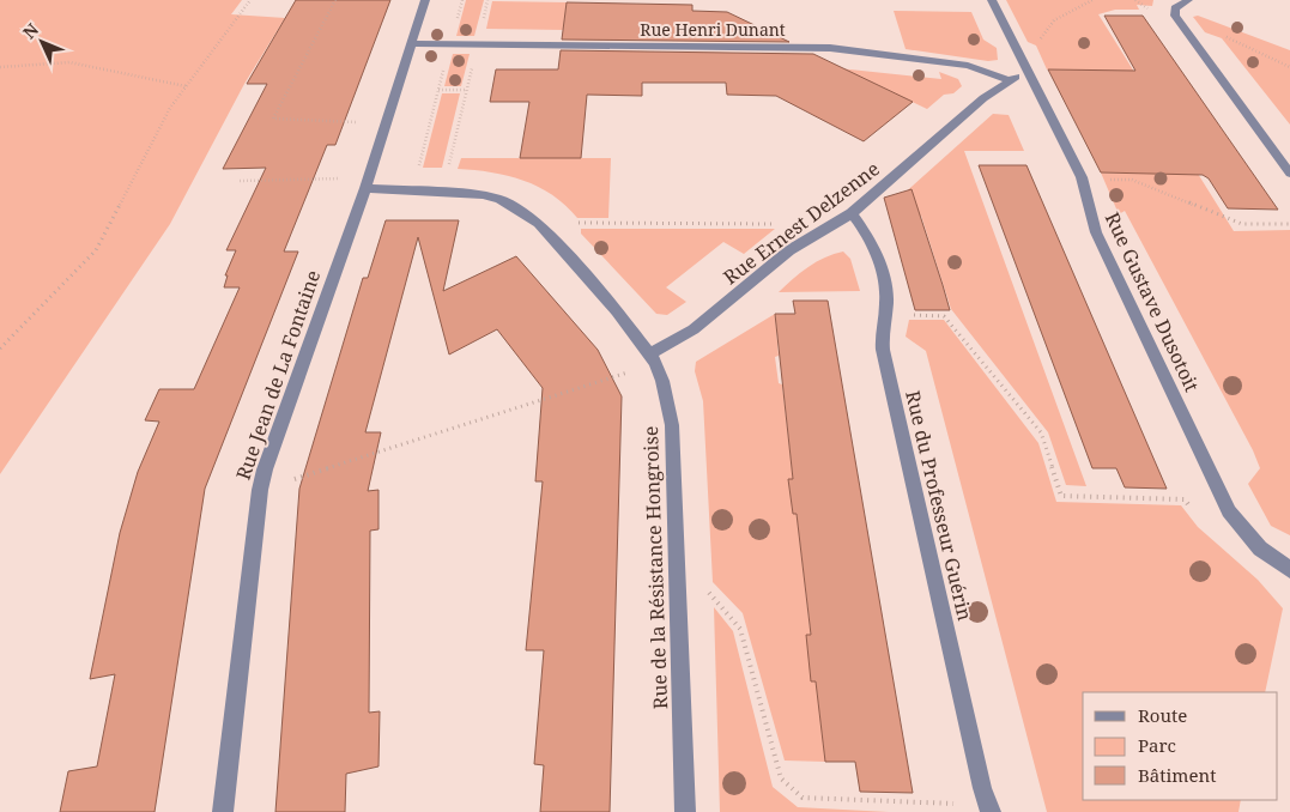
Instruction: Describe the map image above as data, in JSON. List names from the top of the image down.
{
  "streets": {
    "street": [
      "Rue Henri Dunant",
      "Rue Ernest Delzenne",
      "Rue Gustave Dusotoit",
      "Rue Jean de La Fontaine",
      "Rue du Professeur Guérin",
      "Rue de la Résistance Hongroise"
    ]
  },
  "crossings": [
    ["Rue Henri Dunant", "Rue Ernest Delzenne"],
    ["Rue Henri Dunant", "Rue Jean de La Fontaine"],
    ["Rue Ernest Delzenne", "Rue Gustave Dusotoit"],
    ["Rue Ernest Delzenne", "Rue du Professeur Guérin"],
    ["Rue Ernest Delzenne", "Rue de la Résistance Hongroise"],
    ["Rue Jean de La Fontaine", "Rue de la Résistance Hongroise"]
  ],
  "legend": ["Route", "Parc", "Bâtiment"],
  "north": "top left"
}
